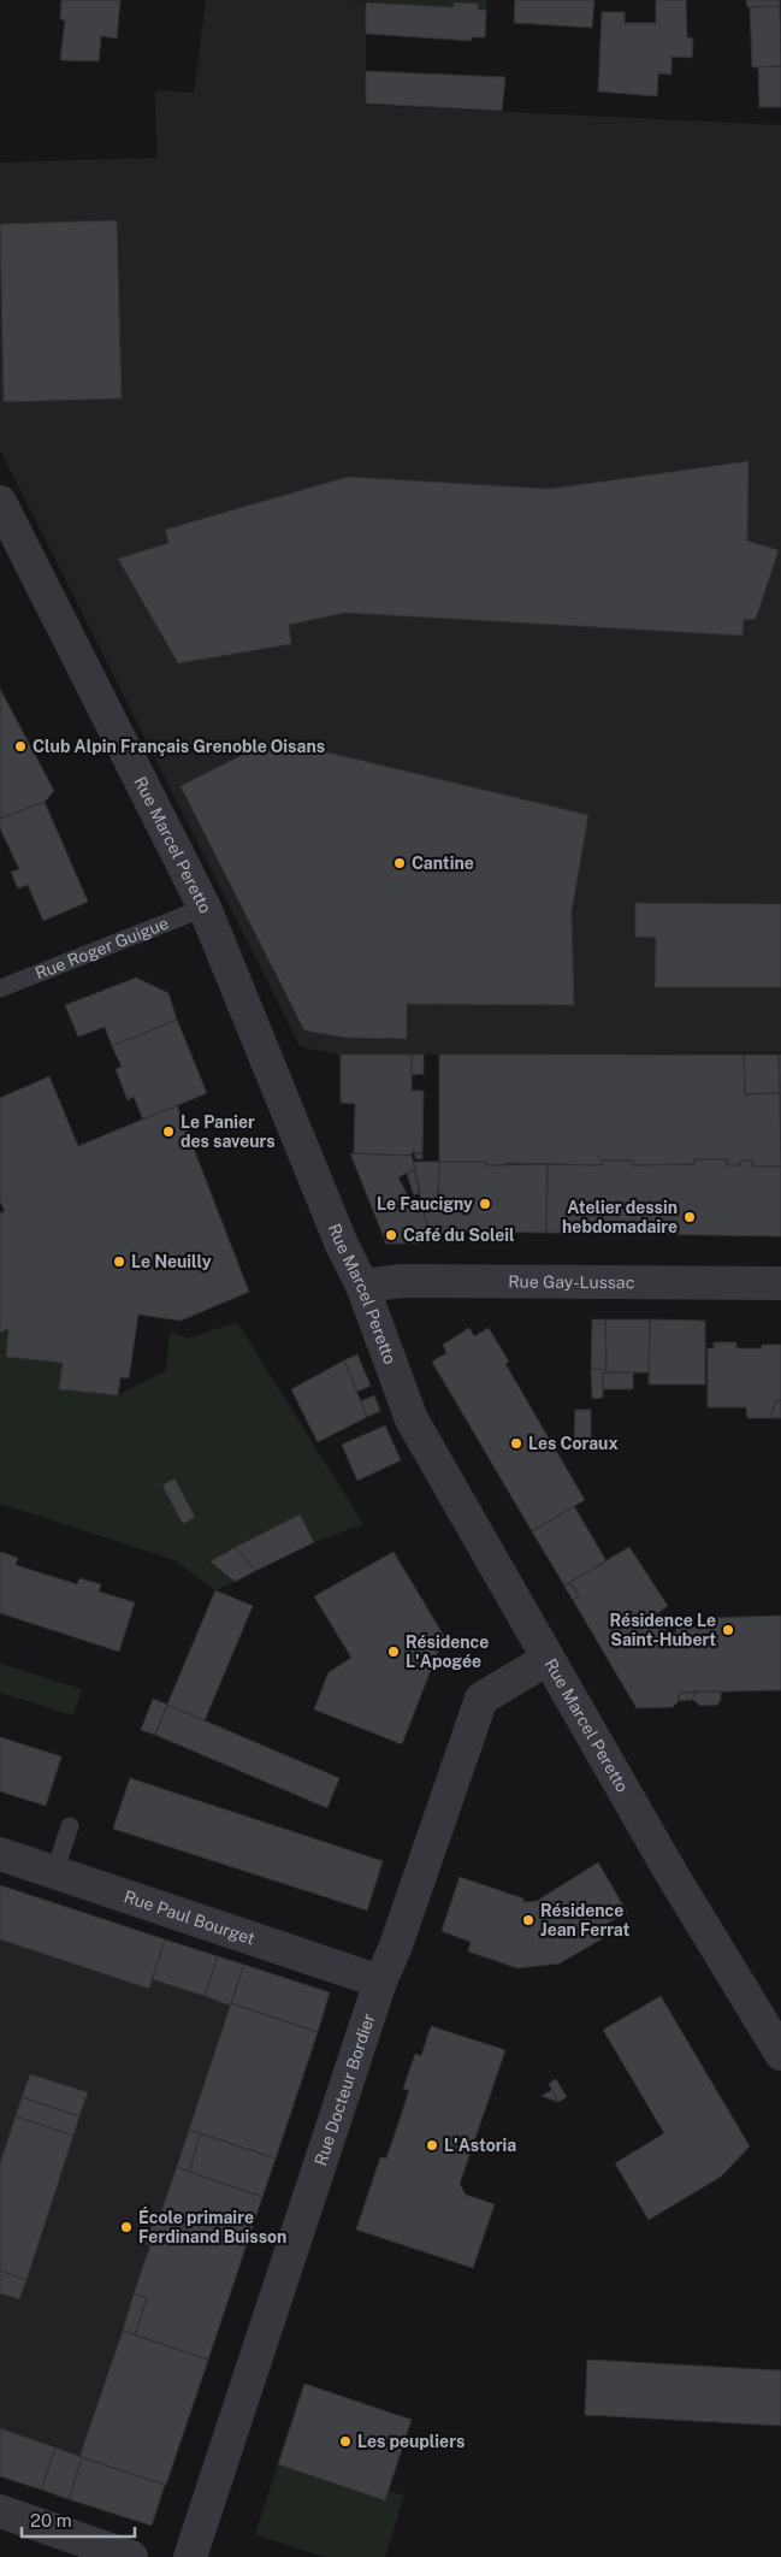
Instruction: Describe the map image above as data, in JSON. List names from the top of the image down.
{
  "streets": {
    "street": [
      "Rue Marcel Peretto",
      "Rue Gay-Lussac",
      "Rue Paul Bourget",
      "Rue Docteur Bordier"
    ],
    "lane": ["Rue Roger Guigue"]
  },
  "crossings": [
    ["Rue Marcel Peretto", "Rue Roger Guigue"],
    ["Rue Marcel Peretto", "Rue Gay-Lussac"],
    ["Rue Marcel Peretto", "Rue Docteur Bordier"],
    ["Rue Paul Bourget", "Rue Docteur Bordier"]
  ],
  "places": [
    "Club Alpin Français Grenoble Oisans",
    "Cantine",
    "Le Panier des saveurs",
    "Le Faucigny",
    "Atelier dessin hebdomadaire",
    "Café du Soleil",
    "Le Neuilly",
    "Les Coraux",
    "Résidence Le Saint-Hubert",
    "Résidence L'Apogée",
    "Résidence Jean Ferrat",
    "L'Astoria",
    "École primaire Ferdinand Buisson",
    "Les peupliers"
  ],
  "scale_bar": "20 m"
}
